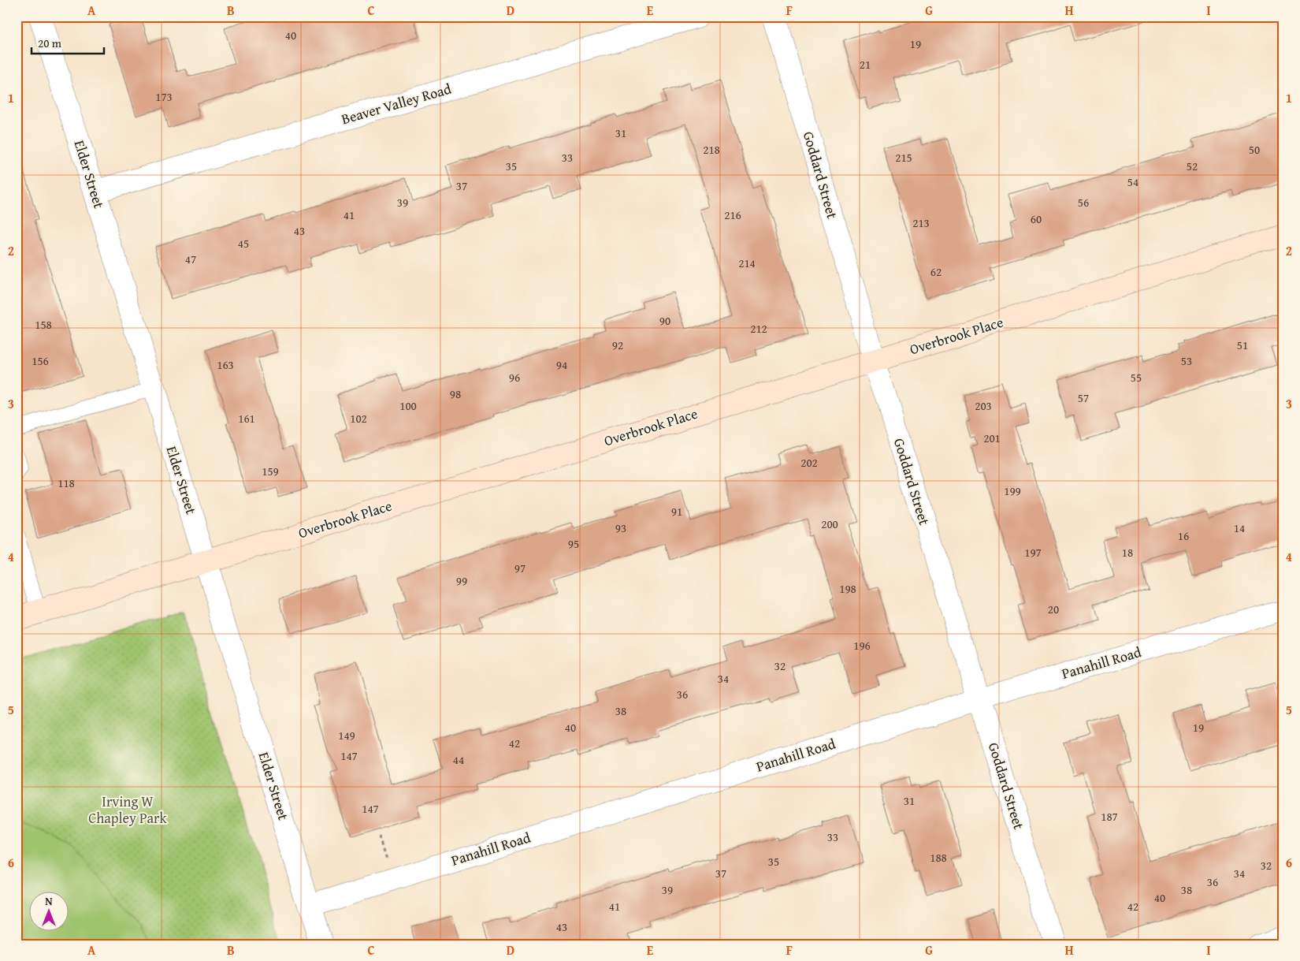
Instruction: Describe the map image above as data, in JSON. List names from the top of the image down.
{
  "streets": {
    "street": [
      "Beaver Valley Road",
      "Elder Street",
      "Goddard Street",
      "Overbrook Place",
      "Panahill Road"
    ]
  },
  "crossings": [
    ["Beaver Valley Road", "Elder Street"],
    ["Elder Street", "Overbrook Place"],
    ["Elder Street", "Panahill Road"],
    ["Goddard Street", "Overbrook Place"],
    ["Goddard Street", "Panahill Road"]
  ],
  "parks": ["Irving W Chapley Park"],
  "house_numbers": [
    "40",
    "19",
    "21",
    "173",
    "31",
    "218",
    "50",
    "33",
    "215",
    "35",
    "52",
    "54",
    "37",
    "39",
    "56",
    "41",
    "216",
    "60",
    "213",
    "43",
    "45",
    "47",
    "214",
    "62",
    "90",
    "158",
    "212",
    "92",
    "51",
    "156",
    "53",
    "163",
    "94",
    "96",
    "55",
    "98",
    "57",
    "100",
    "203",
    "161",
    "102",
    "201",
    "202",
    "159",
    "118",
    "199",
    "91",
    "200",
    "93",
    "14",
    "16",
    "95",
    "197",
    "18",
    "97",
    "99",
    "198",
    "20",
    "196",
    "32",
    "34",
    "36",
    "38",
    "40",
    "19",
    "149",
    "42",
    "147",
    "44",
    "31",
    "147",
    "187",
    "33",
    "188",
    "35",
    "32",
    "37",
    "34",
    "36",
    "39",
    "38",
    "40",
    "41",
    "42",
    "43"
  ],
  "scale_bar": "20 m",
  "north": "top",
  "grid": {
    "columns": [
      "A",
      "B",
      "C",
      "D",
      "E",
      "F",
      "G",
      "H",
      "I"
    ],
    "rows": [
      "1",
      "2",
      "3",
      "4",
      "5",
      "6"
    ]
  }
}
